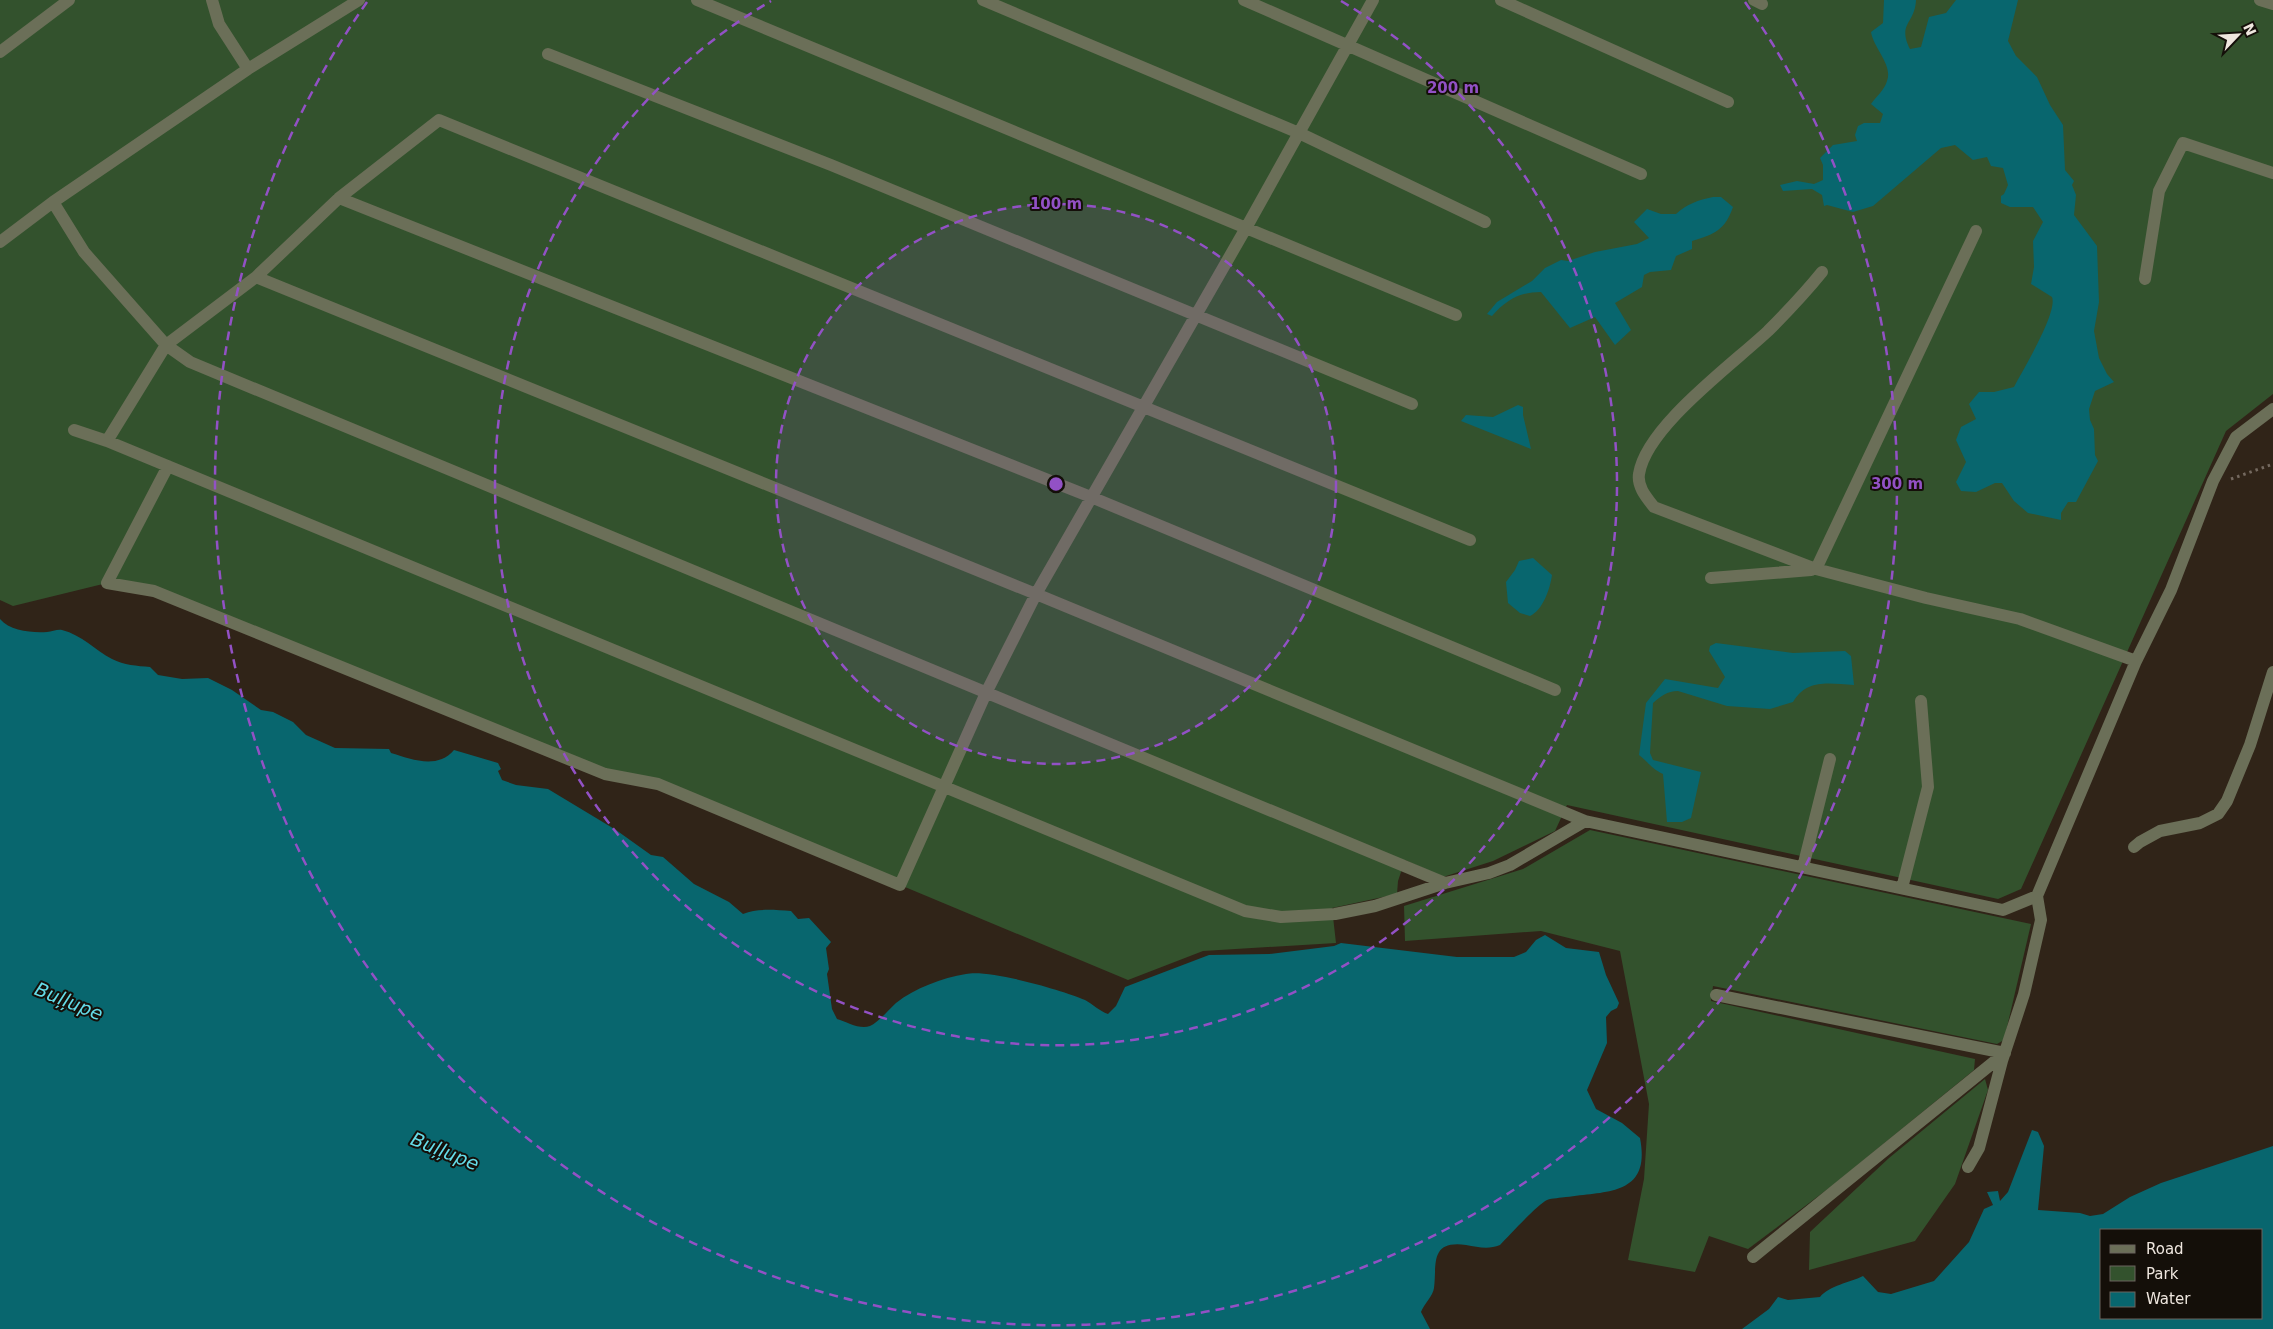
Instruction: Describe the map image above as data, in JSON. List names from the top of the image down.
{
  "water": ["Buļļupe"],
  "legend": ["Road", "Park", "Water"],
  "north": "top right",
  "rings": ["200 m", "100 m", "300 m"]
}
